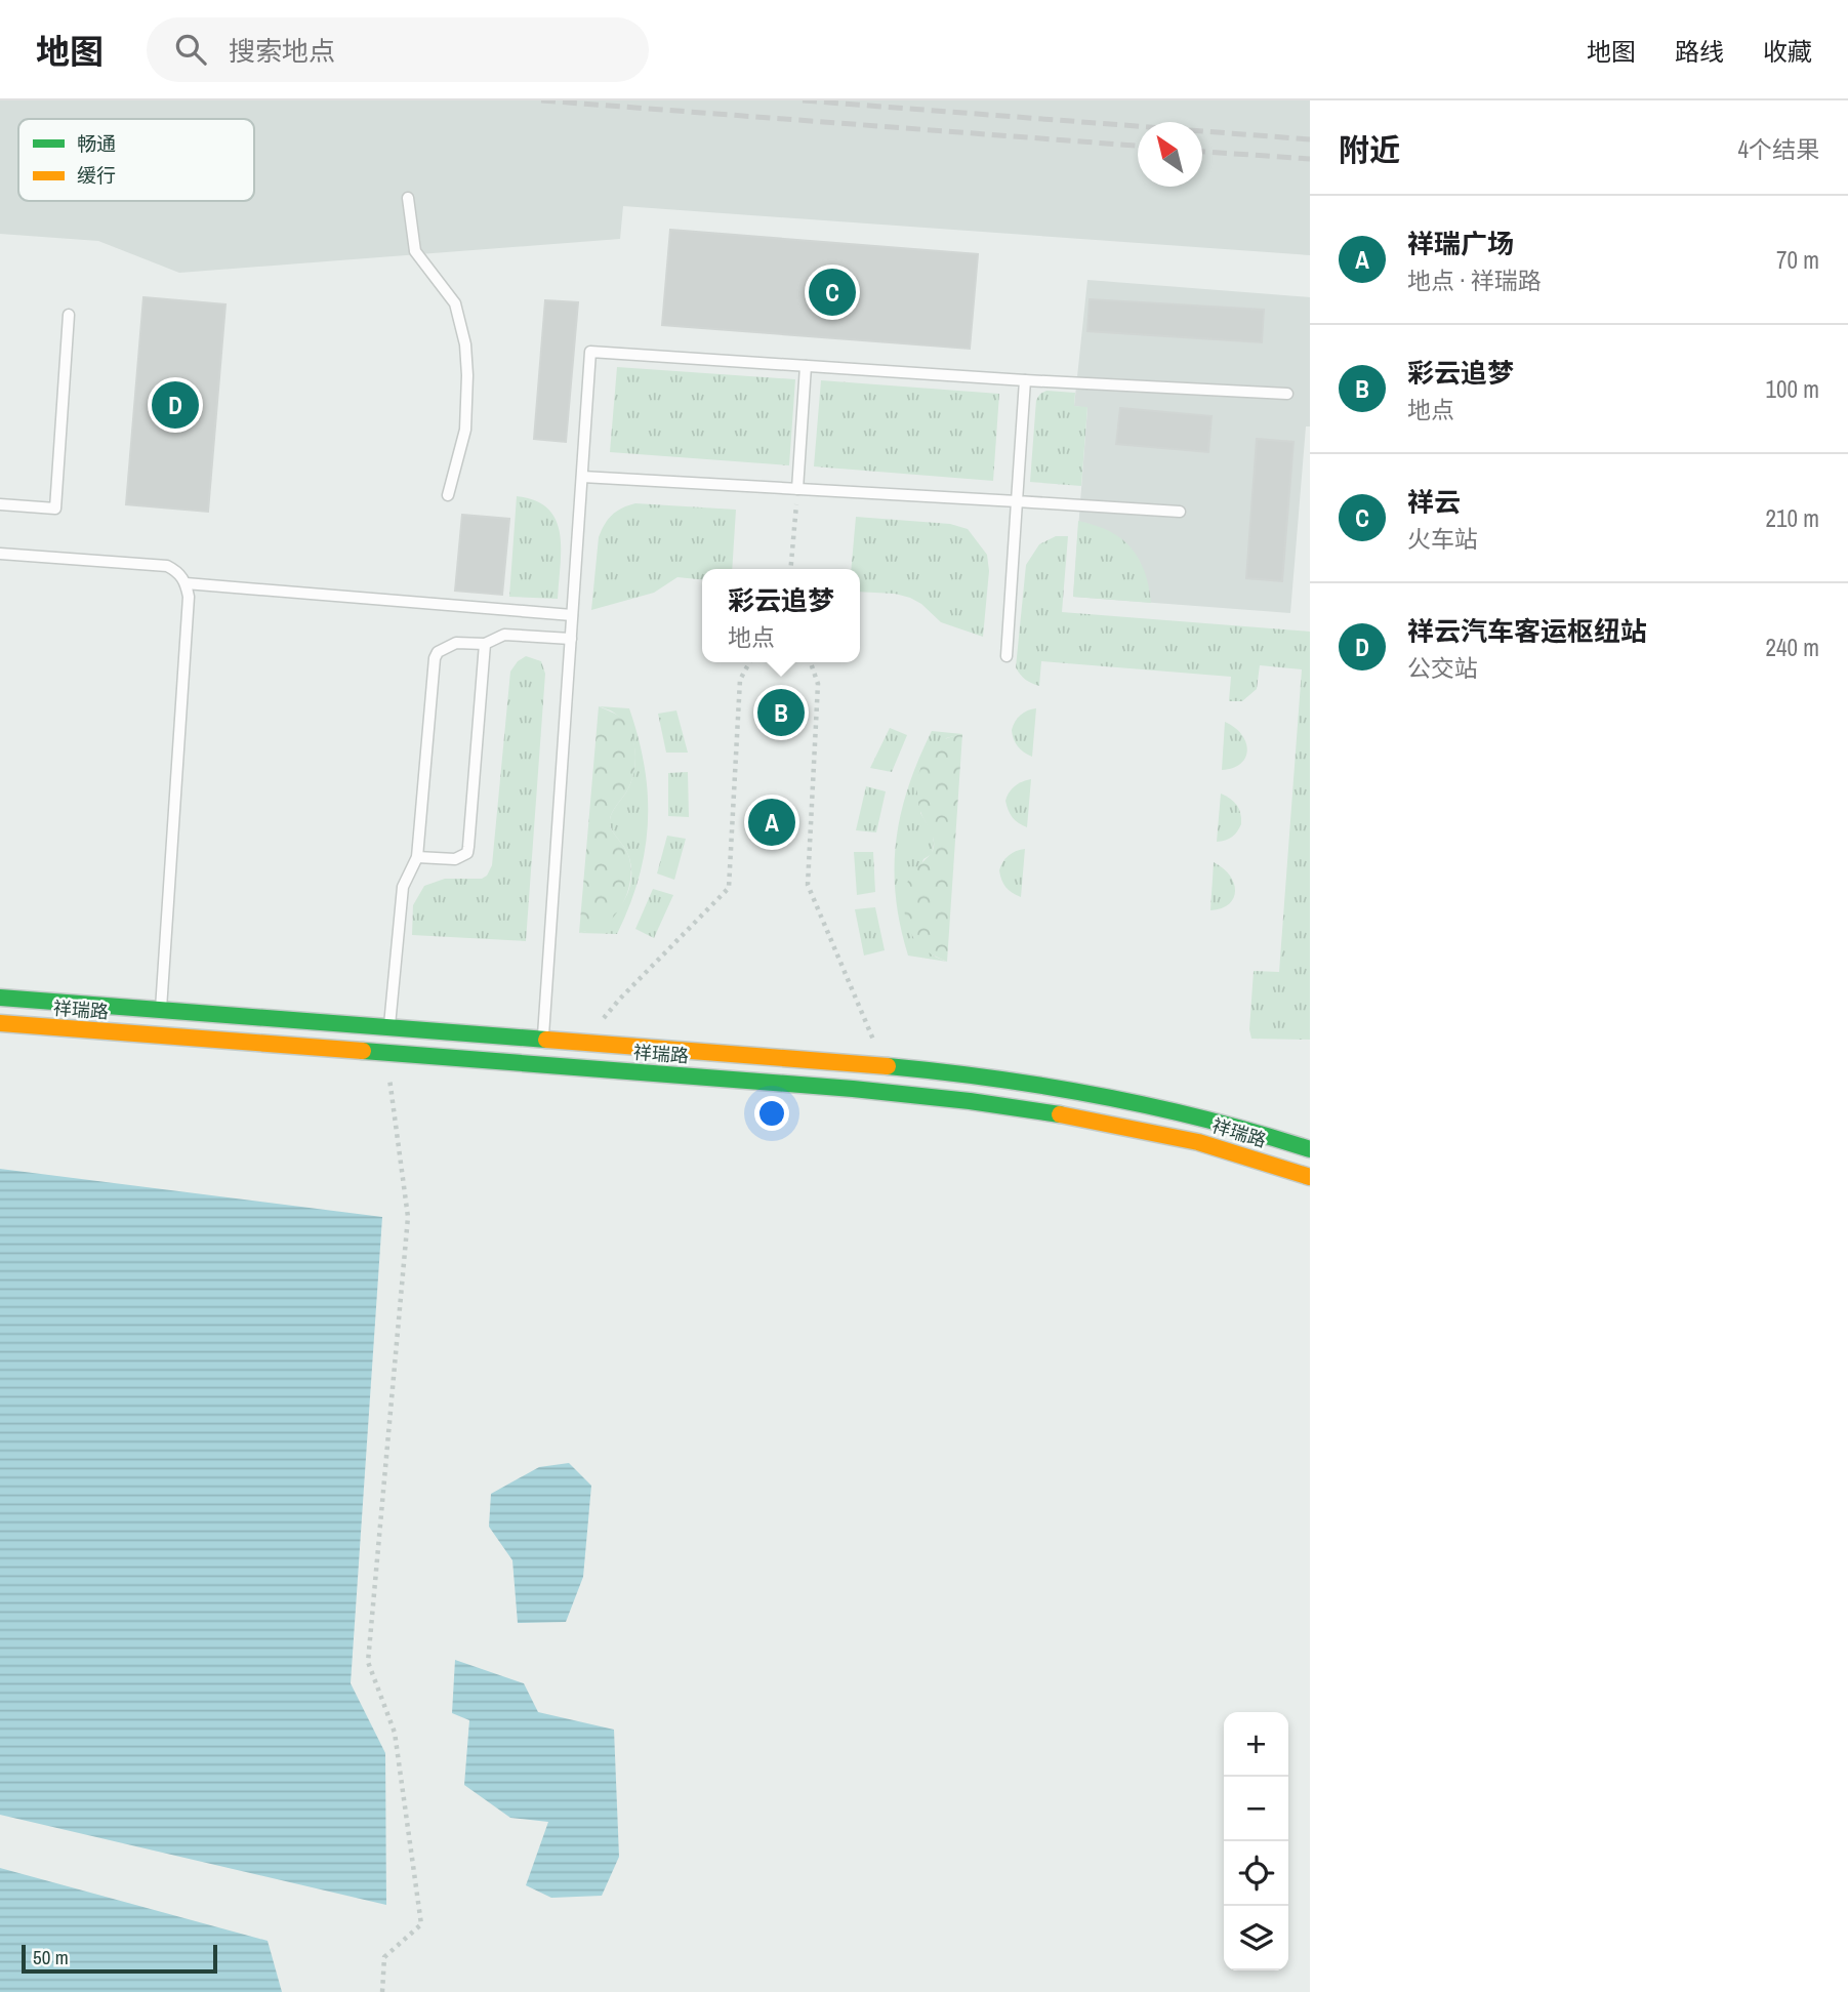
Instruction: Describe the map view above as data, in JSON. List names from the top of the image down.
{
  "streets": {
    "main road": ["祥瑞路"]
  },
  "legend": ["畅通", "缓行"],
  "scale_bar": "50 m",
  "north": "top left",
  "page": {
    "header": "地图",
    "search": "搜索地点",
    "nav": ["地图", "路线", "收藏"],
    "heading": ["附近", "4个结果"],
    "list": [
      {
        "mark": "A",
        "name": "祥瑞广场",
        "note": "地点 · 祥瑞路",
        "value": "70 m"
      },
      {
        "mark": "B",
        "name": "彩云追梦",
        "note": "地点",
        "value": "100 m"
      },
      {
        "mark": "C",
        "name": "祥云",
        "note": "火车站",
        "value": "210 m"
      },
      {
        "mark": "D",
        "name": "祥云汽车客运枢纽站",
        "note": "公交站",
        "value": "240 m"
      }
    ],
    "pins": [
      "C",
      "D",
      "B",
      "A"
    ],
    "popup": ["彩云追梦", "地点"],
    "map_buttons": ["+", "−"],
    "scale": "50 m"
  }
}
